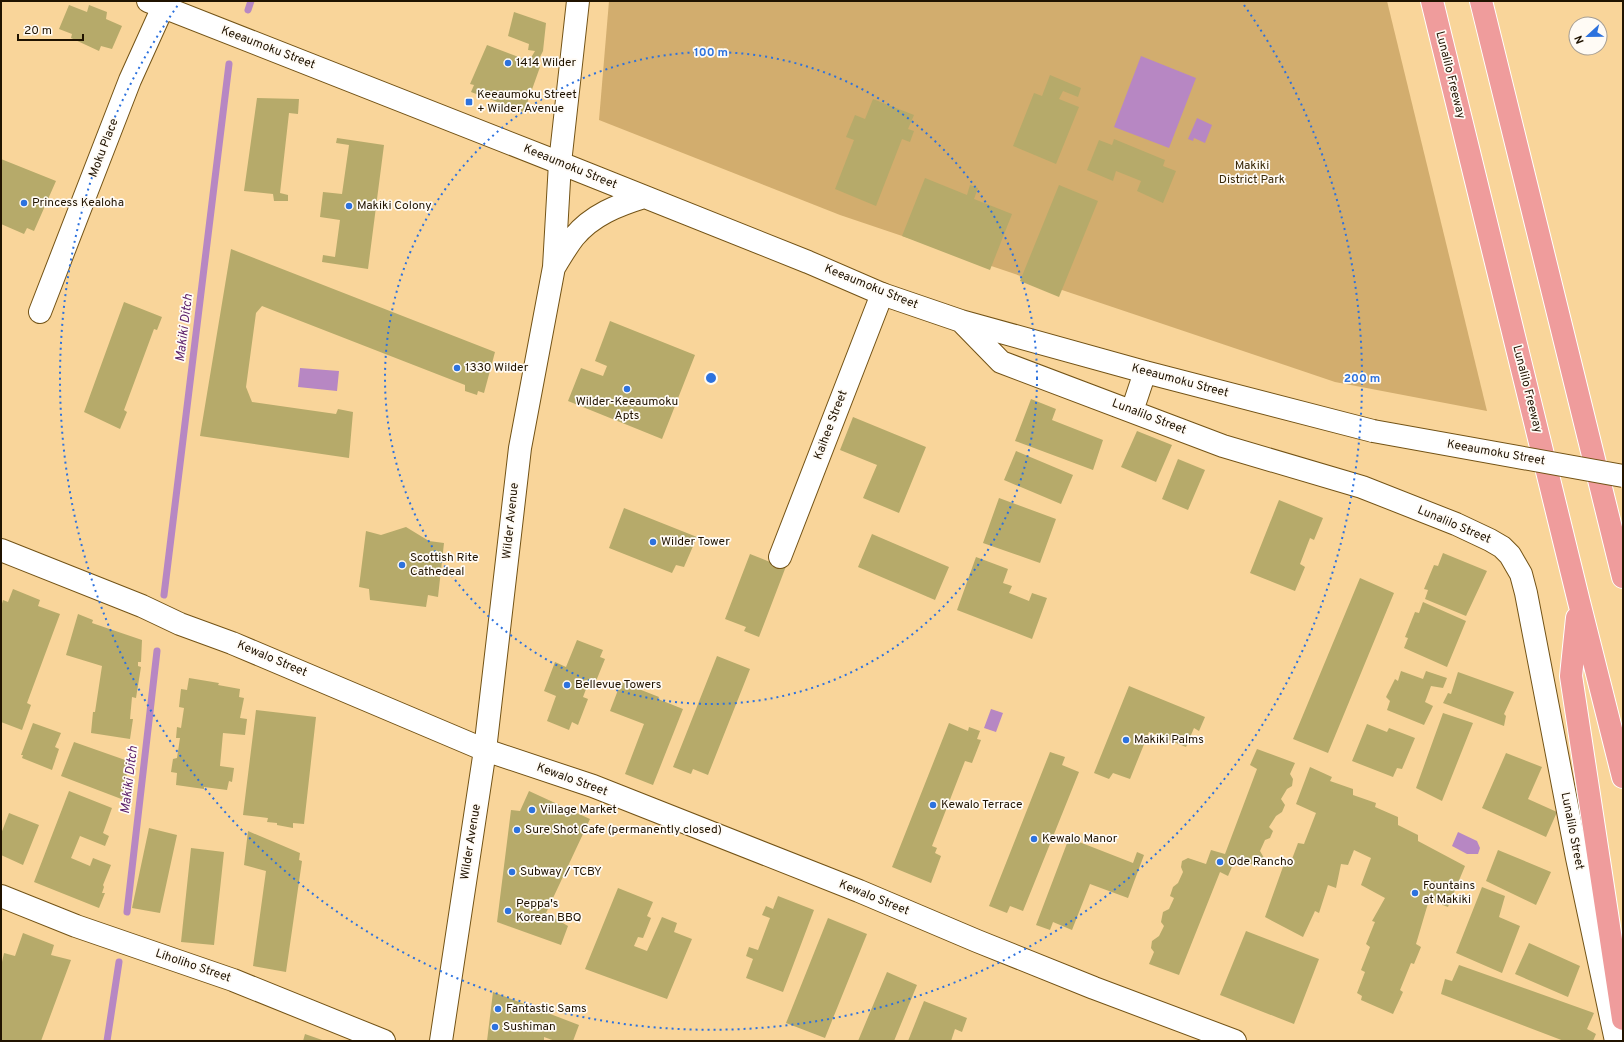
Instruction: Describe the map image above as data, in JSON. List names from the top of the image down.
{
  "streets": {
    "highway": ["Lunalilo Freeway"],
    "main road": [
      "Keeaumoku Street",
      "Moku Place",
      "Lunalilo Street",
      "Kaihee Street",
      "Wilder Avenue",
      "Kewalo Street",
      "Liholiho Street"
    ]
  },
  "crossings": [
    ["Keeaumoku Street", "Moku Place"],
    ["Keeaumoku Street", "Lunalilo Street"],
    ["Keeaumoku Street", "Kaihee Street"],
    ["Keeaumoku Street", "Wilder Avenue"],
    ["Wilder Avenue", "Kewalo Street"]
  ],
  "water": ["Makiki Ditch"],
  "parks": ["Makiki District Park"],
  "places": {
    "other": [
      "1414 Wilder",
      "Princess Kealoha",
      "Makiki Colony",
      "1330 Wilder",
      "Wilder-Keeaumoku Apts",
      "Wilder Tower",
      "Scottish Rite Cathedeal",
      "Bellevue Towers",
      "Makiki Palms",
      "Kewalo Terrace",
      "Village Market",
      "Sure Shot Cafe (permanently closed)",
      "Kewalo Manor",
      "Ode Rancho",
      "Subway / TCBY",
      "Fountains at Makiki",
      "Peppa's Korean BBQ",
      "Fantastic Sams",
      "Sushiman"
    ],
    "transit": ["Keeaumoku Street + Wilder Avenue"]
  },
  "scale_bar": "20 m",
  "north": "left",
  "rings": ["100 m", "200 m"]
}
